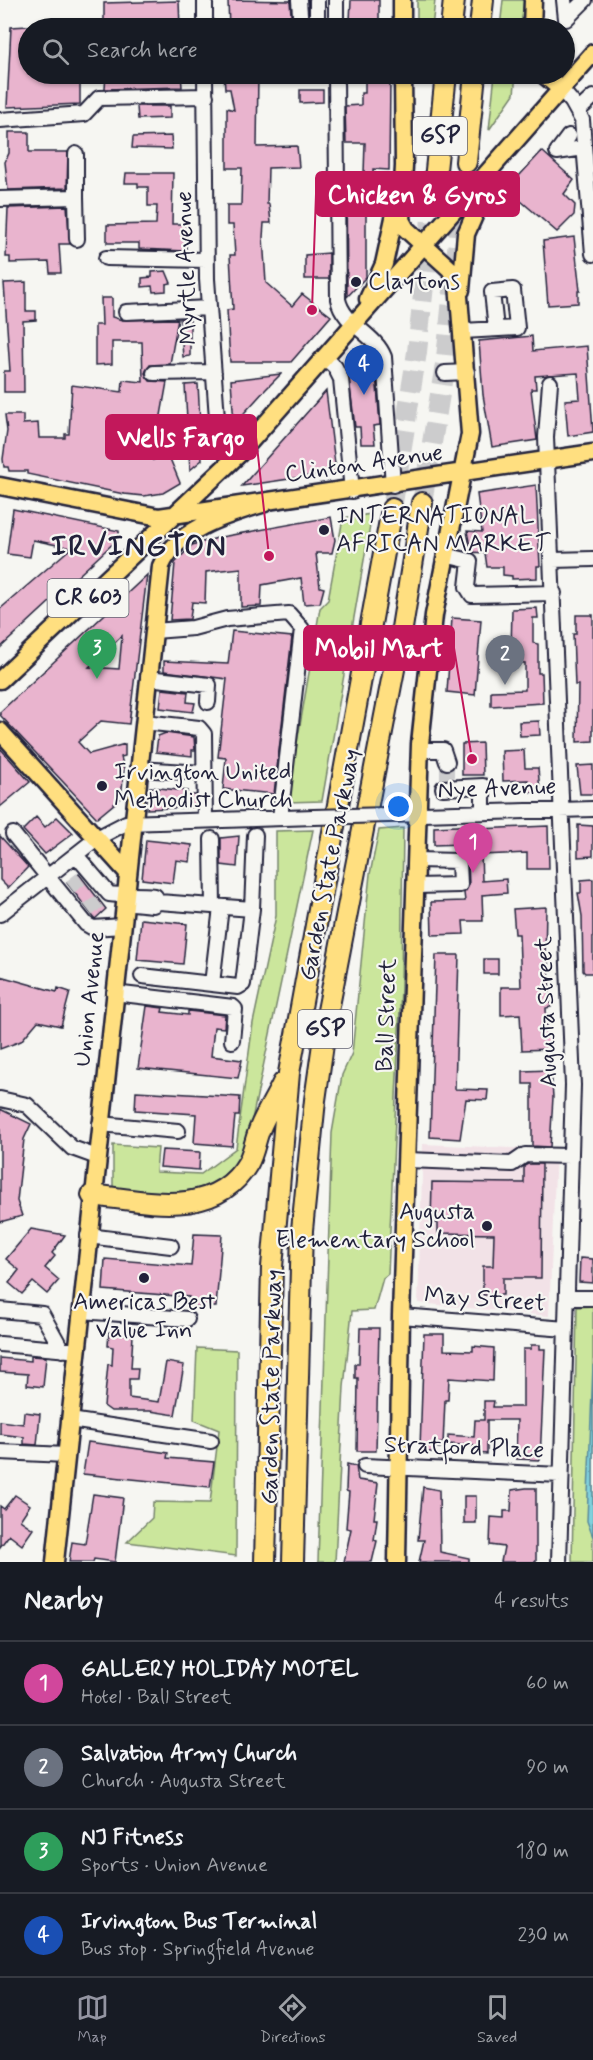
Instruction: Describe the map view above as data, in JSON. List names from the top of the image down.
{
  "streets": {
    "highway": ["GSP", "Garden State Parkway"],
    "main road": [
      "Clinton Avenue",
      "CR 603",
      "Union Avenue",
      "Ball Street"
    ],
    "street": [
      "Myrtle Avenue",
      "Nye Avenue",
      "Augusta Street",
      "May Street",
      "Stratford Place"
    ]
  },
  "crossings": [
    ["Myrtle Avenue", "CR 603"],
    ["Clinton Avenue", "CR 603"],
    ["Clinton Avenue", "Union Avenue"],
    ["Clinton Avenue", "Augusta Street"],
    ["Clinton Avenue", "Ball Street"],
    ["Nye Avenue", "Union Avenue"],
    ["Nye Avenue", "Augusta Street"],
    ["Nye Avenue", "Ball Street"],
    ["Augusta Street", "May Street"],
    ["Augusta Street", "Stratford Place"],
    ["Ball Street", "May Street"],
    ["Ball Street", "Stratford Place"]
  ],
  "districts": ["IRVINGTON"],
  "places": [
    "Claytons",
    "Chicken & Gyros",
    "INTERNATIONAL AFRICAN MARKET",
    "Wells Fargo",
    "Mobil Mart",
    "Irvington United Methodist Church",
    "Augusta Elementary School",
    "Americas Best Value Inn"
  ],
  "page": {
    "search": "Search here",
    "pins": [
      "4",
      "3",
      "2",
      "1"
    ],
    "heading": ["Nearby", "4 results"],
    "list": [
      {
        "mark": "1",
        "name": "GALLERY HOLIDAY MOTEL",
        "note": "Hotel · Ball Street",
        "value": "60 m"
      },
      {
        "mark": "2",
        "name": "Salvation Army Church",
        "note": "Church · Augusta Street",
        "value": "90 m"
      },
      {
        "mark": "3",
        "name": "NJ Fitness",
        "note": "Sports · Union Avenue",
        "value": "180 m"
      },
      {
        "mark": "4",
        "name": "Irvington Bus Terminal",
        "note": "Bus stop · Springfield Avenue",
        "value": "230 m"
      }
    ],
    "nav": ["Map", "Directions", "Saved"]
  }
}
